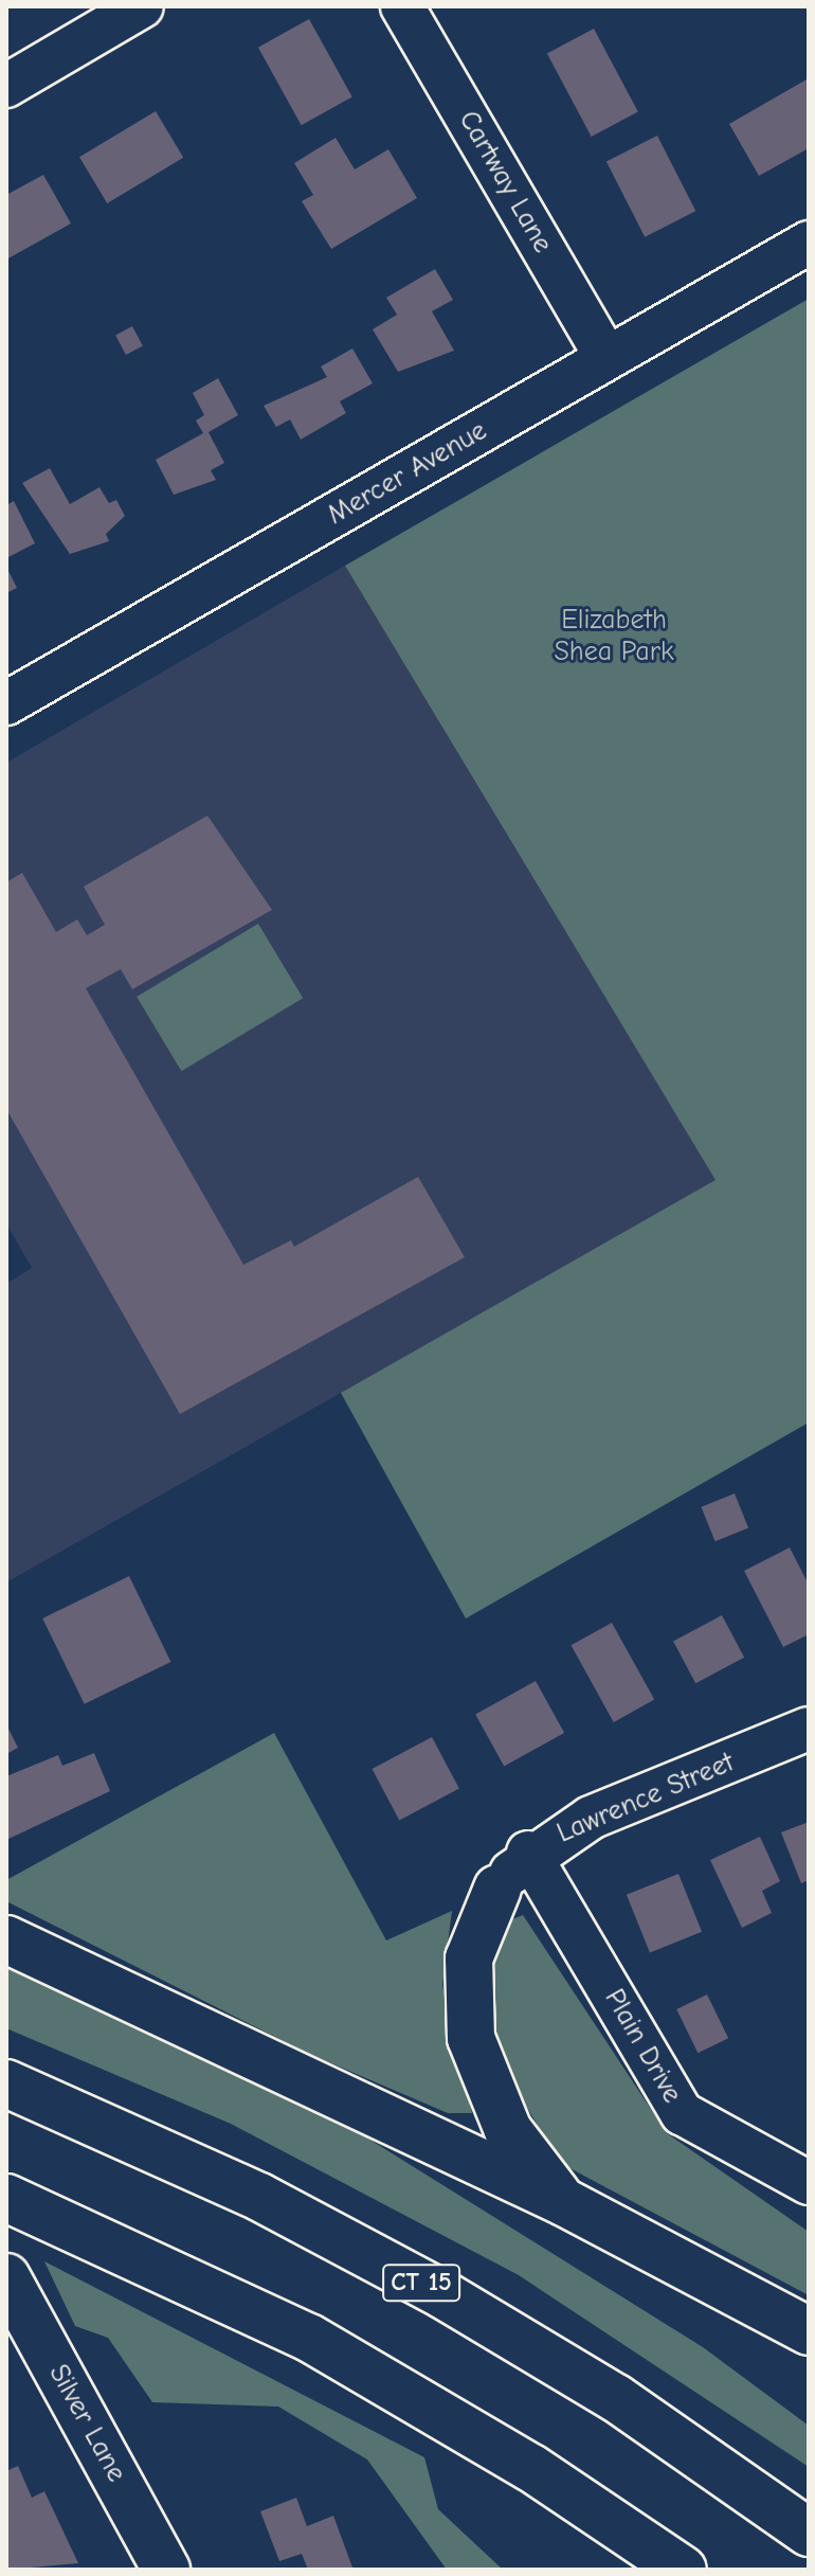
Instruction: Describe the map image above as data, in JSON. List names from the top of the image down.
{
  "streets": {
    "main road": ["CT 15", "Silver Lane"],
    "street": [
      "Cartway Lane",
      "Mercer Avenue",
      "Lawrence Street",
      "Plain Drive"
    ]
  },
  "crossings": [
    ["Cartway Lane", "Mercer Avenue"],
    ["Lawrence Street", "Plain Drive"]
  ],
  "parks": ["Elizabeth Shea Park"]
}
